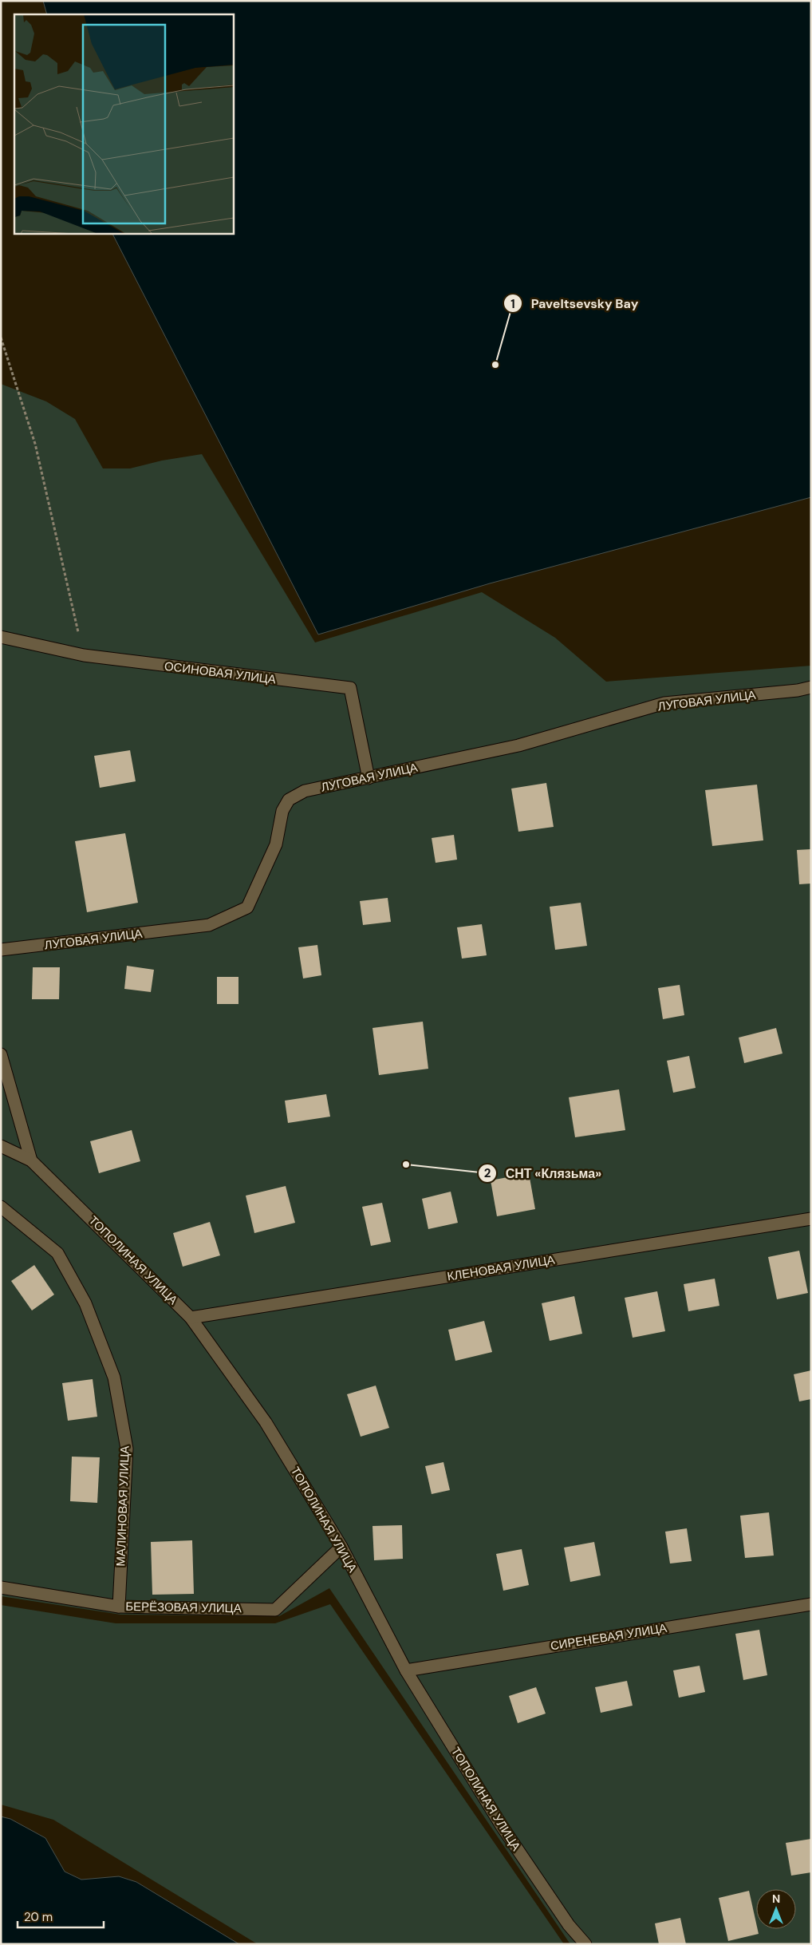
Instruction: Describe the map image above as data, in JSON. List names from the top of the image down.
{
  "streets": {
    "lane": [
      "ОСИНОВАЯ УЛИЦА",
      "ЛУГОВАЯ УЛИЦА",
      "ТОПОЛИНАЯ УЛИЦА",
      "КЛЕНОВАЯ УЛИЦА",
      "МАЛИНОВАЯ УЛИЦА",
      "БЕРЁЗОВАЯ УЛИЦА",
      "СИРЕНЕВАЯ УЛИЦА"
    ]
  },
  "crossings": [
    ["ОСИНОВАЯ УЛИЦА", "ЛУГОВАЯ УЛИЦА"],
    ["ТОПОЛИНАЯ УЛИЦА", "КЛЕНОВАЯ УЛИЦА"],
    ["ТОПОЛИНАЯ УЛИЦА", "БЕРЁЗОВАЯ УЛИЦА"],
    ["ТОПОЛИНАЯ УЛИЦА", "СИРЕНЕВАЯ УЛИЦА"],
    ["МАЛИНОВАЯ УЛИЦА", "БЕРЁЗОВАЯ УЛИЦА"]
  ],
  "places": ["Paveltsevsky Bay", "СНТ «Клязьма»"],
  "scale_bar": "20 m",
  "north": "top"
}
